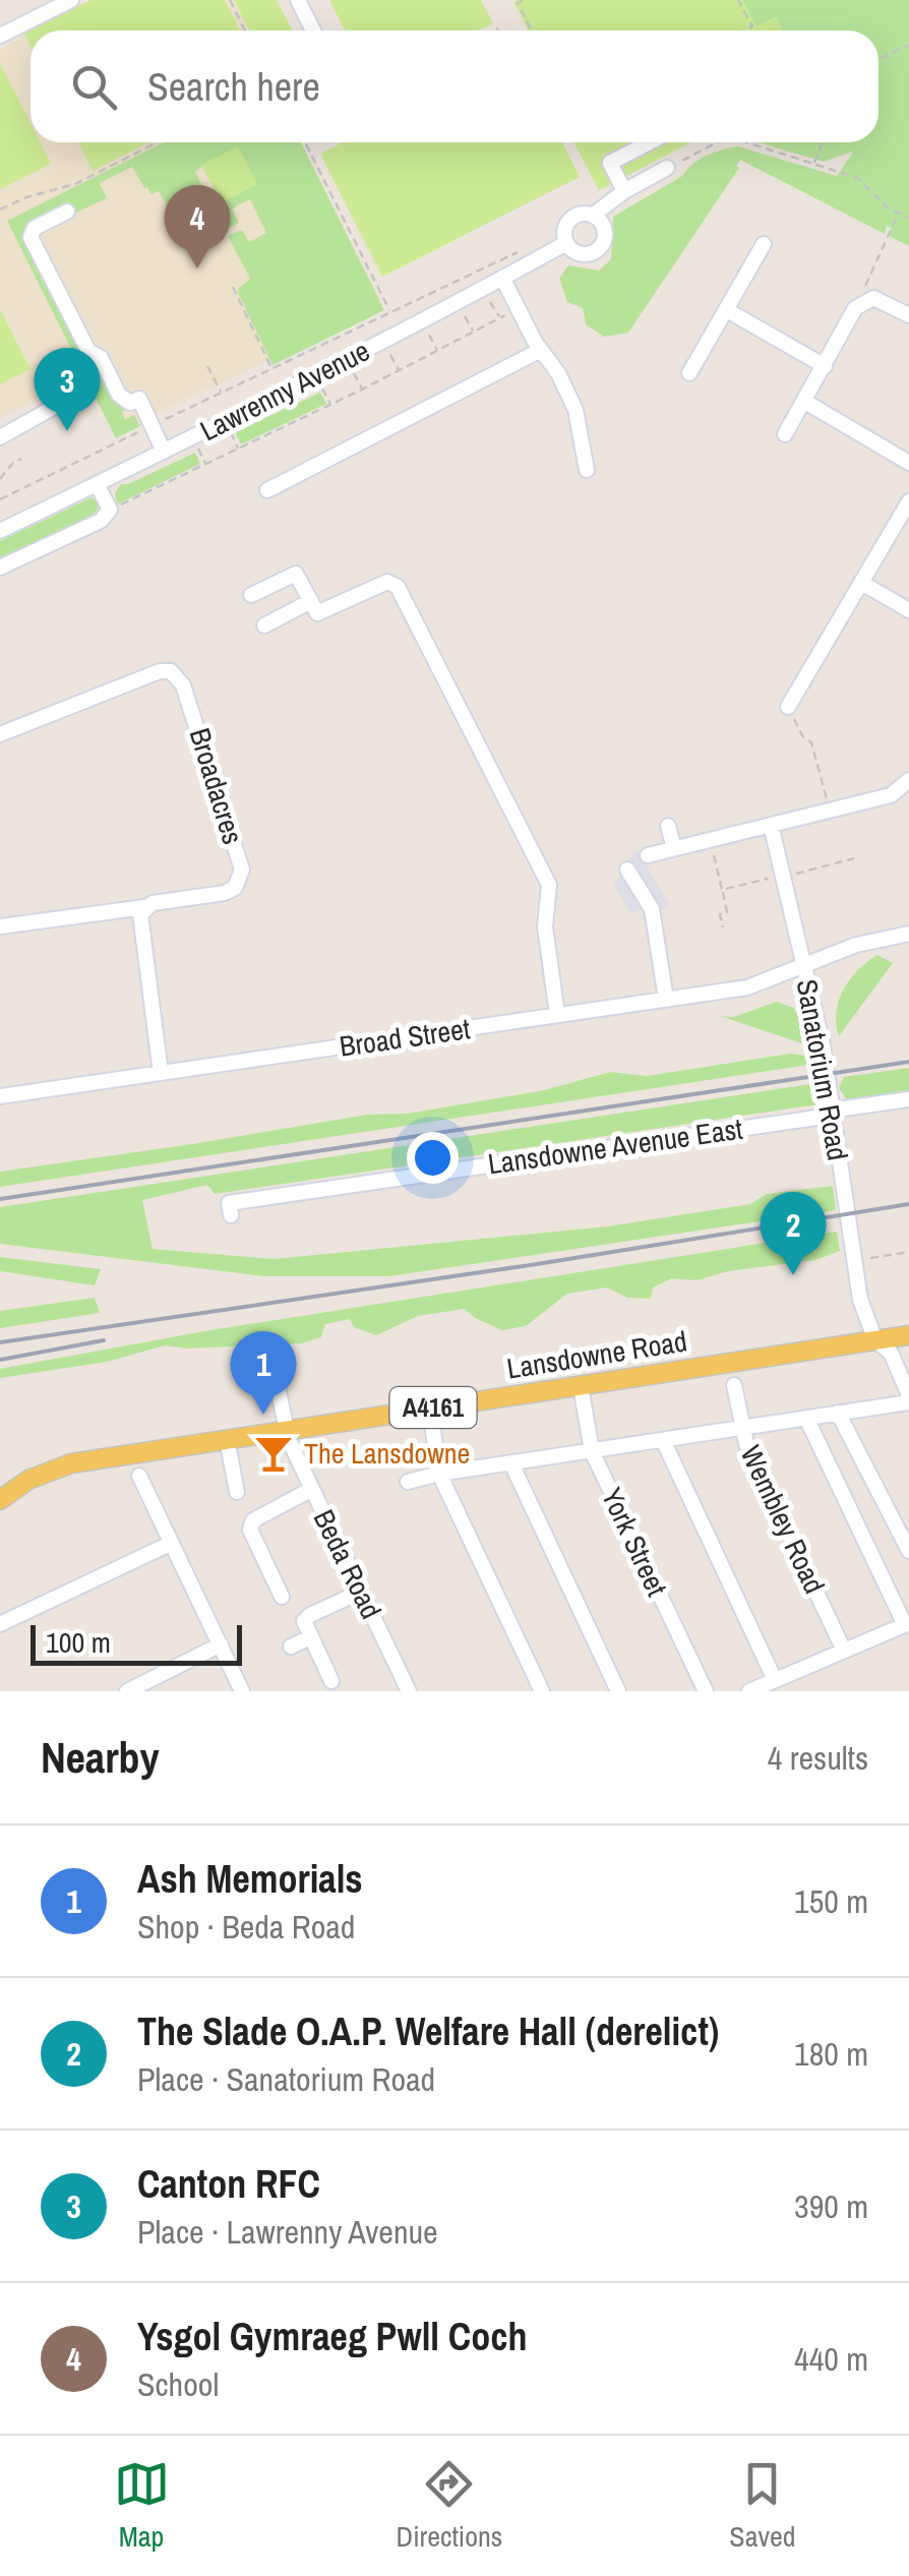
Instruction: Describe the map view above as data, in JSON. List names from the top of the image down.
{
  "streets": {
    "main road": ["Lansdowne Road", "A4161"],
    "street": [
      "Lawrenny Avenue",
      "Broadacres",
      "Broad Street",
      "Sanatorium Road",
      "Lansdowne Avenue East",
      "Wembley Road",
      "York Street",
      "Beda Road"
    ]
  },
  "crossings": [
    ["Broad Street", "Sanatorium Road"],
    ["Sanatorium Road", "Lansdowne Avenue East"],
    ["Sanatorium Road", "Lansdowne Road"],
    ["Lansdowne Road", "York Street"],
    ["Lansdowne Road", "Beda Road"]
  ],
  "places": {
    "bar": ["The Lansdowne"]
  },
  "scale_bar": "100 m",
  "page": {
    "search": "Search here",
    "pins": [
      "4",
      "3",
      "2",
      "1"
    ],
    "scale": "100 m",
    "heading": ["Nearby", "4 results"],
    "list": [
      {
        "mark": "1",
        "name": "Ash Memorials",
        "note": "Shop · Beda Road",
        "value": "150 m"
      },
      {
        "mark": "2",
        "name": "The Slade O.A.P. Welfare Hall (derelict)",
        "note": "Place · Sanatorium Road",
        "value": "180 m"
      },
      {
        "mark": "3",
        "name": "Canton RFC",
        "note": "Place · Lawrenny Avenue",
        "value": "390 m"
      },
      {
        "mark": "4",
        "name": "Ysgol Gymraeg Pwll Coch",
        "note": "School",
        "value": "440 m"
      }
    ],
    "nav": ["Map", "Directions", "Saved"]
  }
}
